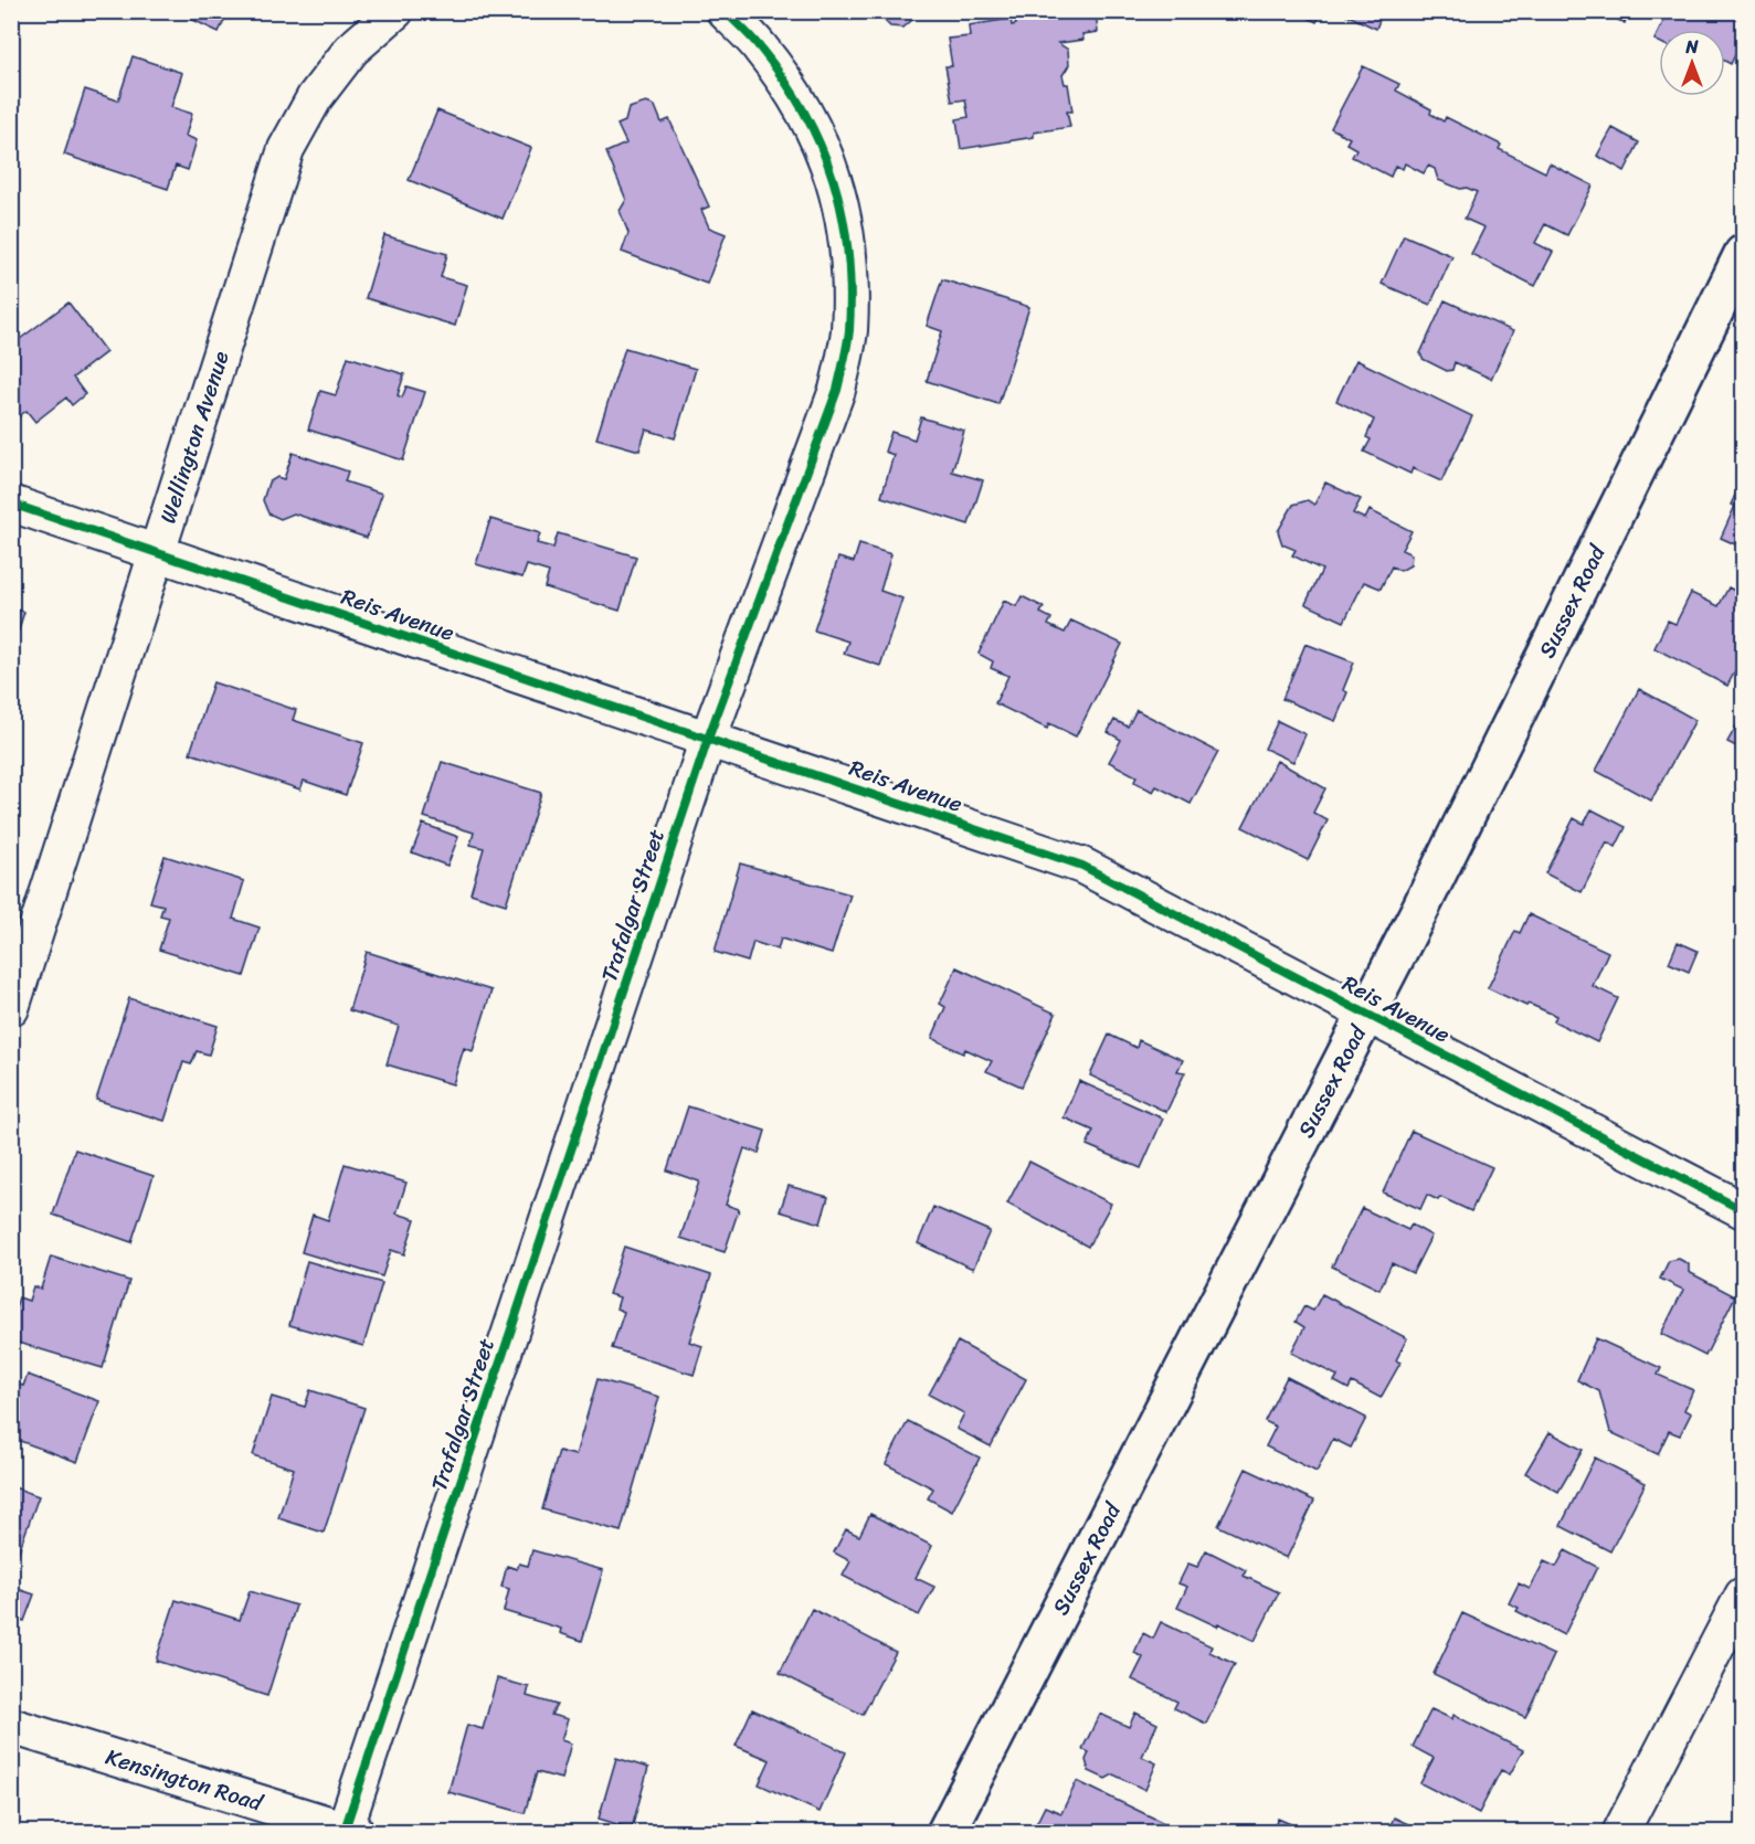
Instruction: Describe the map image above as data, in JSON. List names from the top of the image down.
{
  "streets": {
    "street": [
      "Wellington Avenue",
      "Sussex Road",
      "Reis Avenue",
      "Trafalgar Street",
      "Kensington Road"
    ]
  },
  "crossings": [
    ["Wellington Avenue", "Reis Avenue"],
    ["Sussex Road", "Reis Avenue"],
    ["Reis Avenue", "Trafalgar Street"],
    ["Trafalgar Street", "Kensington Road"]
  ],
  "north": "top"
}
